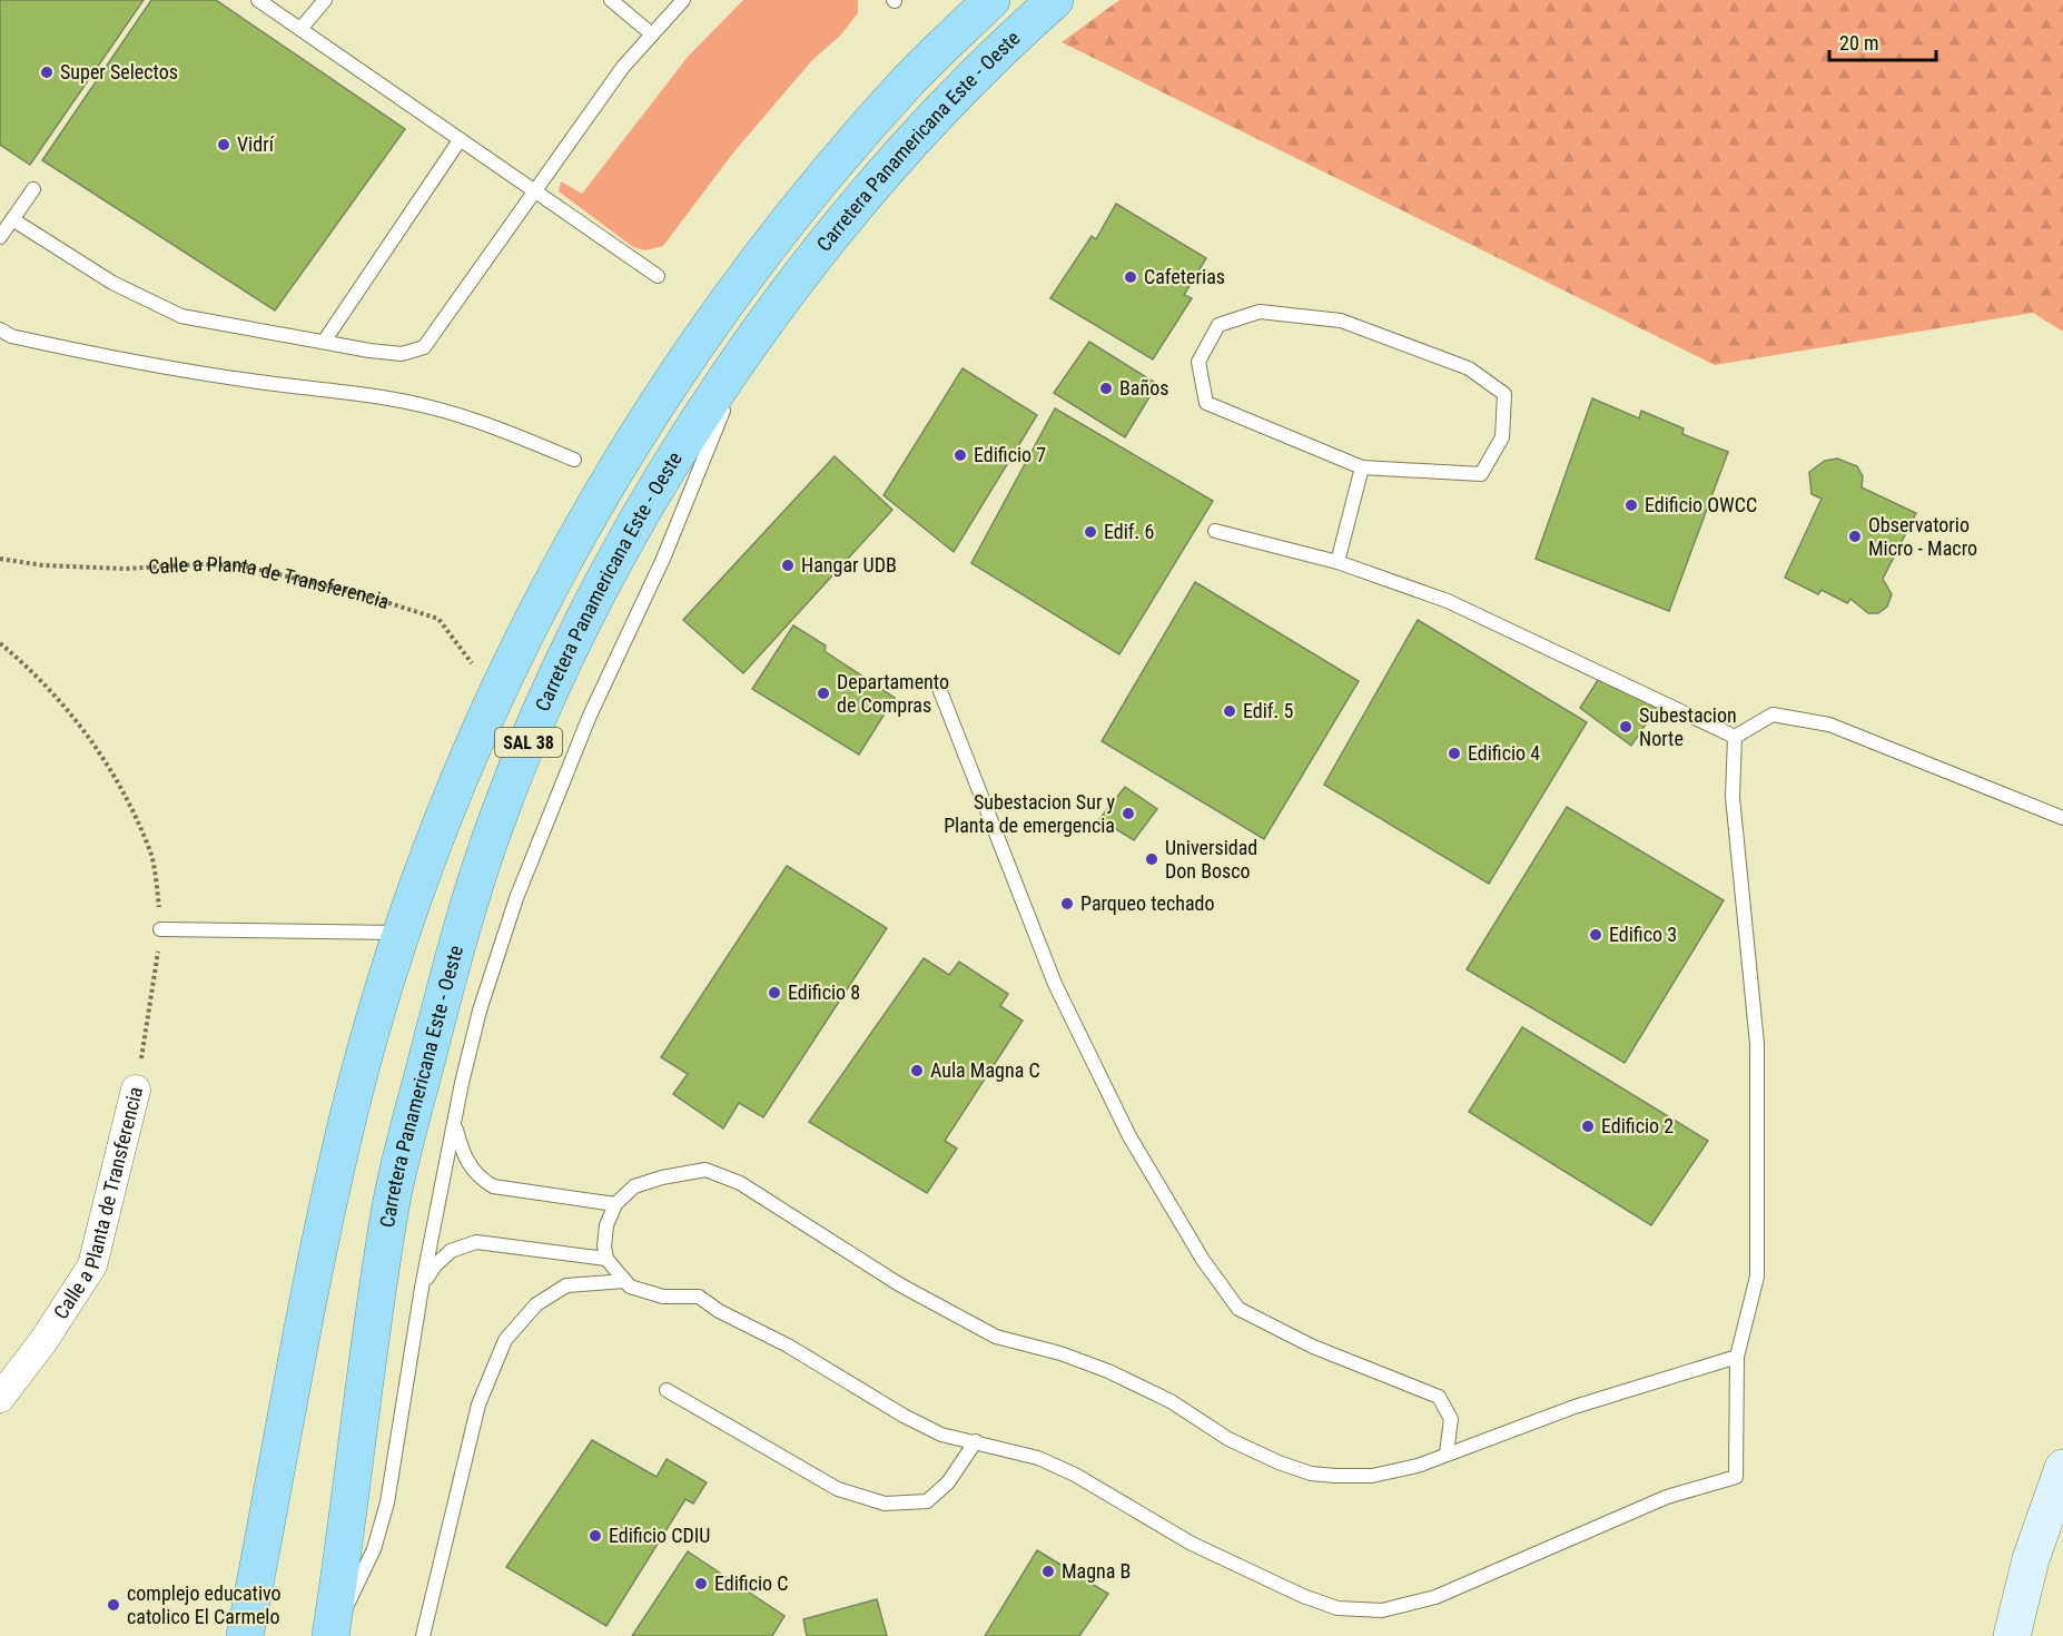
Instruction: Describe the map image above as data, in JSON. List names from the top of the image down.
{
  "streets": {
    "highway": ["Carretera Panamericana Este - Oeste", "SAL 38"],
    "street": ["Calle a Planta de Transferencia"]
  },
  "crossings": [
    ["Calle a Planta de Transferencia", "SAL 38"]
  ],
  "places": [
    "Super Selectos",
    "Vidrí",
    "Cafeterias",
    "Baños",
    "Edificio 7",
    "Edificio OWCC",
    "Edif. 6",
    "Observatorio Micro - Macro",
    "Hangar UDB",
    "Departamento de Compras",
    "Edif. 5",
    "Subestacion Norte",
    "Edificio 4",
    "Subestacion Sur y Planta de emergencia",
    "Universidad Don Bosco",
    "Parqueo techado",
    "Edifico 3",
    "Edificio 8",
    "Aula Magna C",
    "Edificio 2",
    "Edificio CDIU",
    "Magna B",
    "Edificio C",
    "complejo educativo catolico El Carmelo"
  ],
  "scale_bar": "20 m"
}
